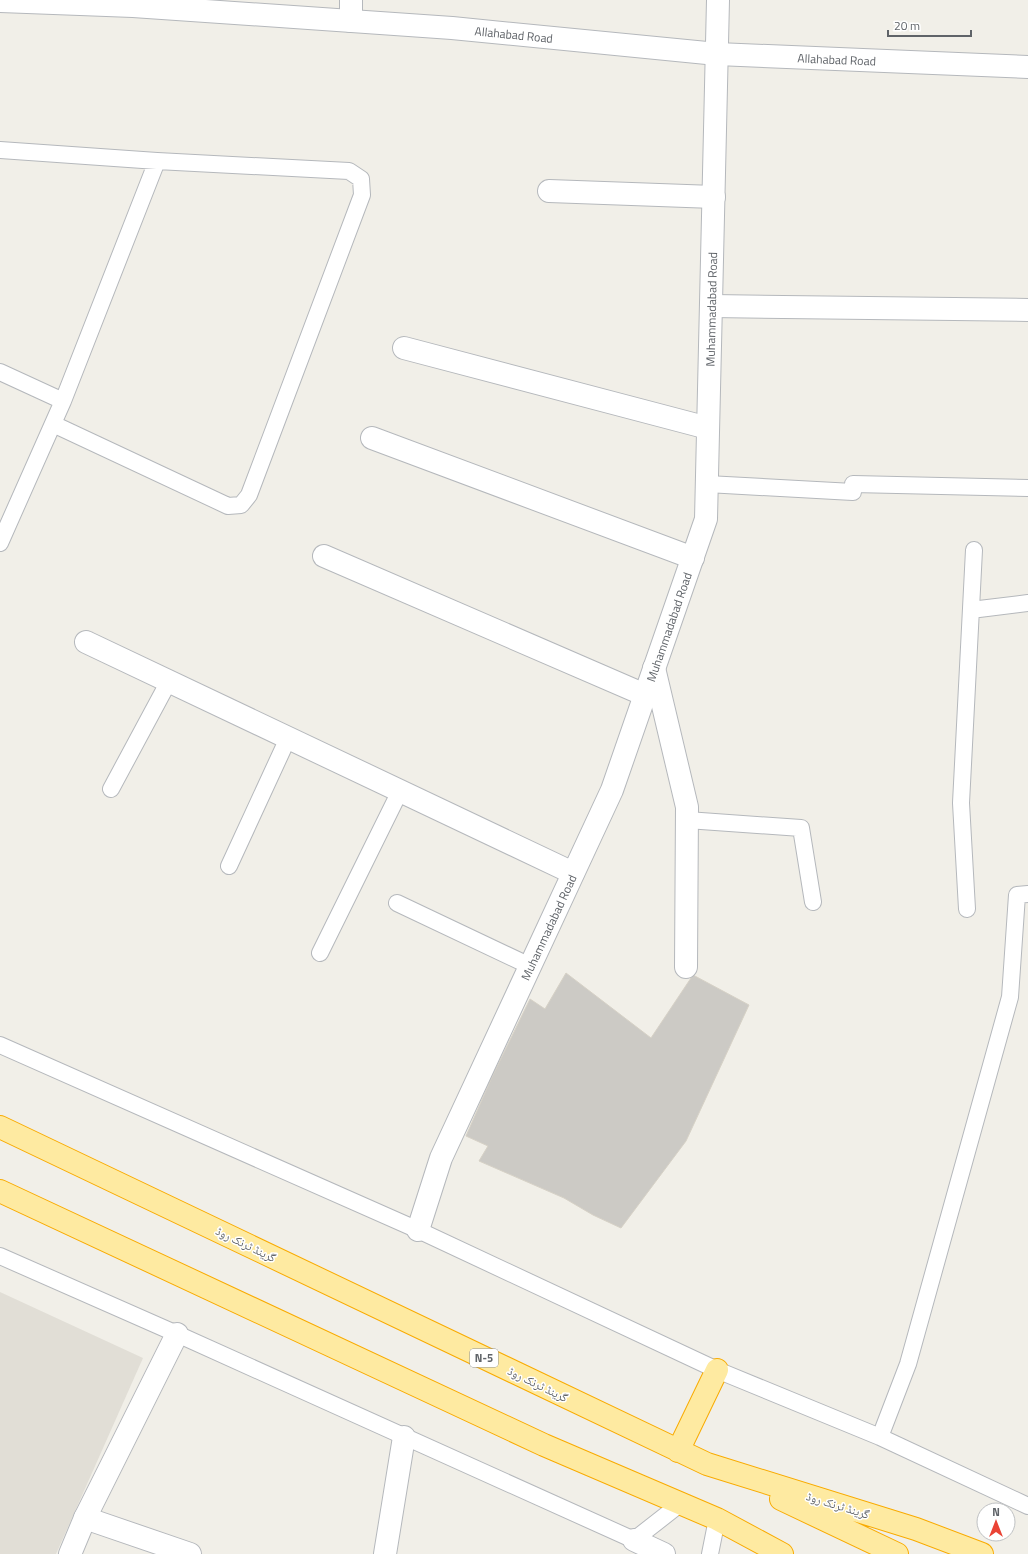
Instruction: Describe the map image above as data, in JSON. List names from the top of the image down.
{
  "streets": {
    "highway": ["گرینڈ ٹرنک روڈ", "N-5"],
    "street": ["Allahabad Road", "Muhammadabad Road"]
  },
  "crossings": [
    ["Allahabad Road", "Muhammadabad Road"]
  ],
  "scale_bar": "20 m",
  "north": "top"
}
